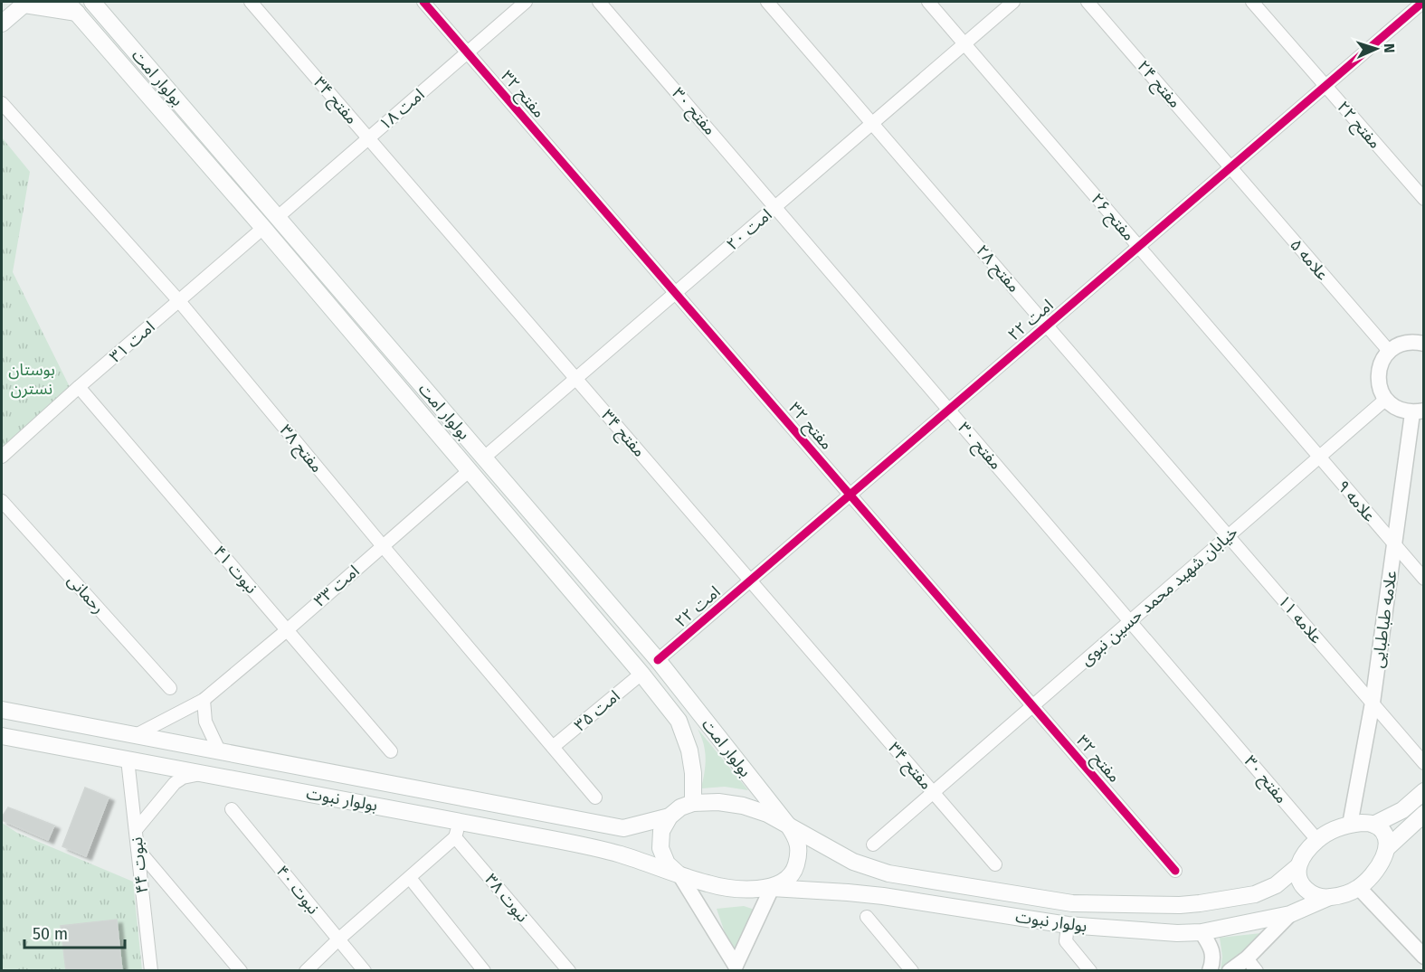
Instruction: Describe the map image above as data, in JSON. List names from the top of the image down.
{
  "streets": {
    "main road": ["بولوار امت", "بولوار نبوت"],
    "street": [
      "مفتح ۲۴",
      "مفتح ۳۲",
      "مفتح ۳۴",
      "امت ۱۸",
      "مفتح ۳۰",
      "مفتح ۲۲",
      "مفتح ۲۶",
      "امت ۲۰",
      "علامه ۵",
      "مفتح ۲۸",
      "امت ۲۲",
      "امت ۳۱",
      "مفتح ۳۸",
      "علامه ۹",
      "نبوت ۴۱",
      "امت ۳۳",
      "رحمانی",
      "خیابان شهید محمد حسین نبوی",
      "علامه ۱۱",
      "علامه طباطبایی",
      "امت ۳۵",
      "نبوت ۴۴",
      "نبوت ۴۰",
      "نبوت ۳۸"
    ]
  },
  "crossings": [
    ["بولوار امت", "امت ۱۸"],
    ["بولوار امت", "امت ۲۰"],
    ["بولوار امت", "امت ۲۲"],
    ["بولوار امت", "امت ۳۱"],
    ["بولوار امت", "امت ۳۳"],
    ["بولوار امت", "امت ۳۵"],
    ["بولوار امت", "بولوار نبوت"],
    ["مفتح ۲۴", "علامه ۵"],
    ["مفتح ۲۴", "امت ۲۲"],
    ["مفتح ۳۲", "امت ۱۸"],
    ["مفتح ۳۲", "امت ۲۰"],
    ["مفتح ۳۲", "امت ۲۲"],
    ["مفتح ۳۲", "خیابان شهید محمد حسین نبوی"],
    ["مفتح ۳۴", "امت ۱۸"],
    ["مفتح ۳۴", "امت ۲۰"],
    ["مفتح ۳۴", "امت ۲۲"],
    ["مفتح ۳۴", "خیابان شهید محمد حسین نبوی"],
    ["مفتح ۳۰", "امت ۲۰"],
    ["مفتح ۳۰", "امت ۲۲"],
    ["مفتح ۳۰", "خیابان شهید محمد حسین نبوی"],
    ["مفتح ۳۰", "علامه طباطبایی"],
    ["مفتح ۳۰", "بولوار نبوت"],
    ["مفتح ۲۲", "امت ۲۲"],
    ["مفتح ۲۶", "امت ۲۰"],
    ["مفتح ۲۶", "امت ۲۲"],
    ["مفتح ۲۶", "علامه ۹"],
    ["مفتح ۲۶", "خیابان شهید محمد حسین نبوی"],
    ["امت ۲۰", "مفتح ۲۸"],
    ["علامه ۵", "امت ۲۲"],
    ["مفتح ۲۸", "امت ۲۲"],
    ["مفتح ۲۸", "خیابان شهید محمد حسین نبوی"],
    ["مفتح ۲۸", "علامه ۱۱"],
    ["امت ۳۱", "مفتح ۳۸"],
    ["امت ۳۱", "نبوت ۴۱"],
    ["مفتح ۳۸", "امت ۳۳"],
    ["مفتح ۳۸", "امت ۳۵"],
    ["علامه ۹", "خیابان شهید محمد حسین نبوی"],
    ["علامه ۹", "علامه طباطبایی"],
    ["نبوت ۴۱", "امت ۳۳"],
    ["امت ۳۳", "بولوار نبوت"],
    ["خیابان شهید محمد حسین نبوی", "علامه ۱۱"],
    ["علامه ۱۱", "علامه طباطبایی"],
    ["علامه طباطبایی", "بولوار نبوت"],
    ["بولوار نبوت", "نبوت ۴۴"],
    ["بولوار نبوت", "نبوت ۳۸"]
  ],
  "parks": ["بوستان نسترن"],
  "scale_bar": "50 m",
  "north": "right"
}
